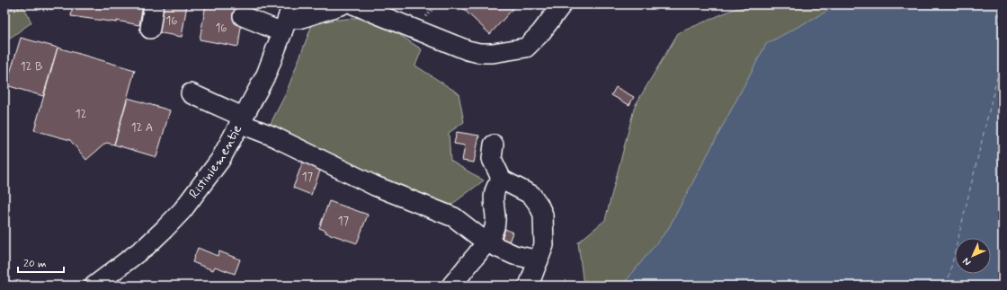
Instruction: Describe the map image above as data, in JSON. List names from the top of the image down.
{
  "streets": {
    "street": ["Ristiniementie"]
  },
  "house_numbers": [
    "16",
    "16",
    "12 B",
    "12",
    "12 A",
    "17",
    "17"
  ],
  "scale_bar": "20 m",
  "north": "bottom left"
}
